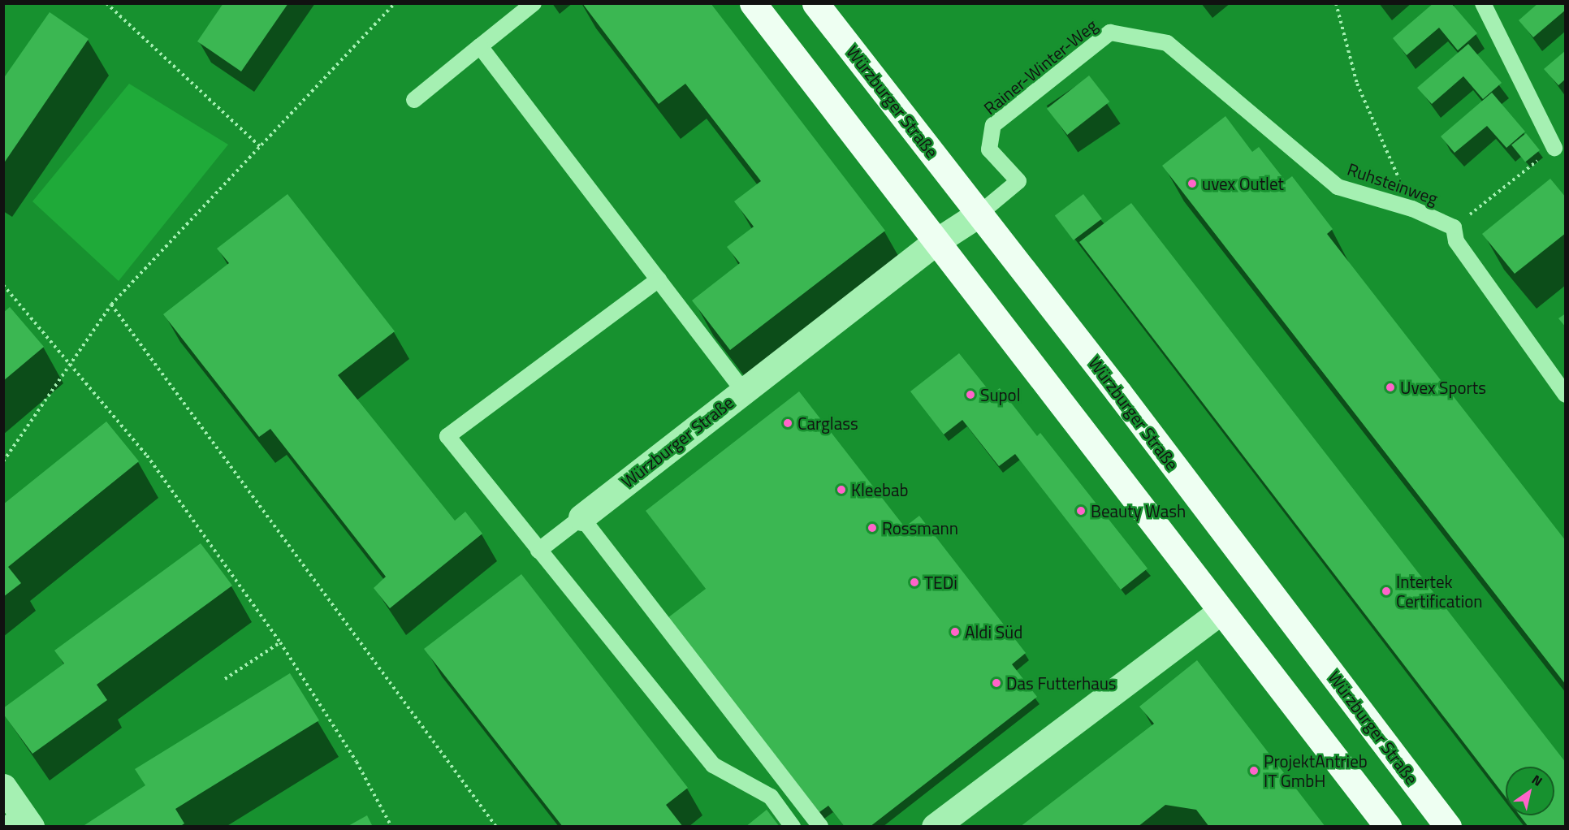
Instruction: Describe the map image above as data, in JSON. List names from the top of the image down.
{
  "streets": {
    "main road": ["Würzburger Straße"],
    "lane": ["Rainer-Winter-Weg", "Ruhsteinweg"]
  },
  "crossings": [
    ["Rainer-Winter-Weg", "Würzburger Straße"],
    ["Rainer-Winter-Weg", "Ruhsteinweg"]
  ],
  "places": [
    "uvex Outlet",
    "Uvex Sports",
    "Supol",
    "Carglass",
    "Kleebab",
    "Beauty Wash",
    "Rossmann",
    "TEDi",
    "Intertek Certification",
    "Aldi Süd",
    "Das Futterhaus",
    "ProjektAntrieb IT GmbH"
  ],
  "north": "top right"
}
